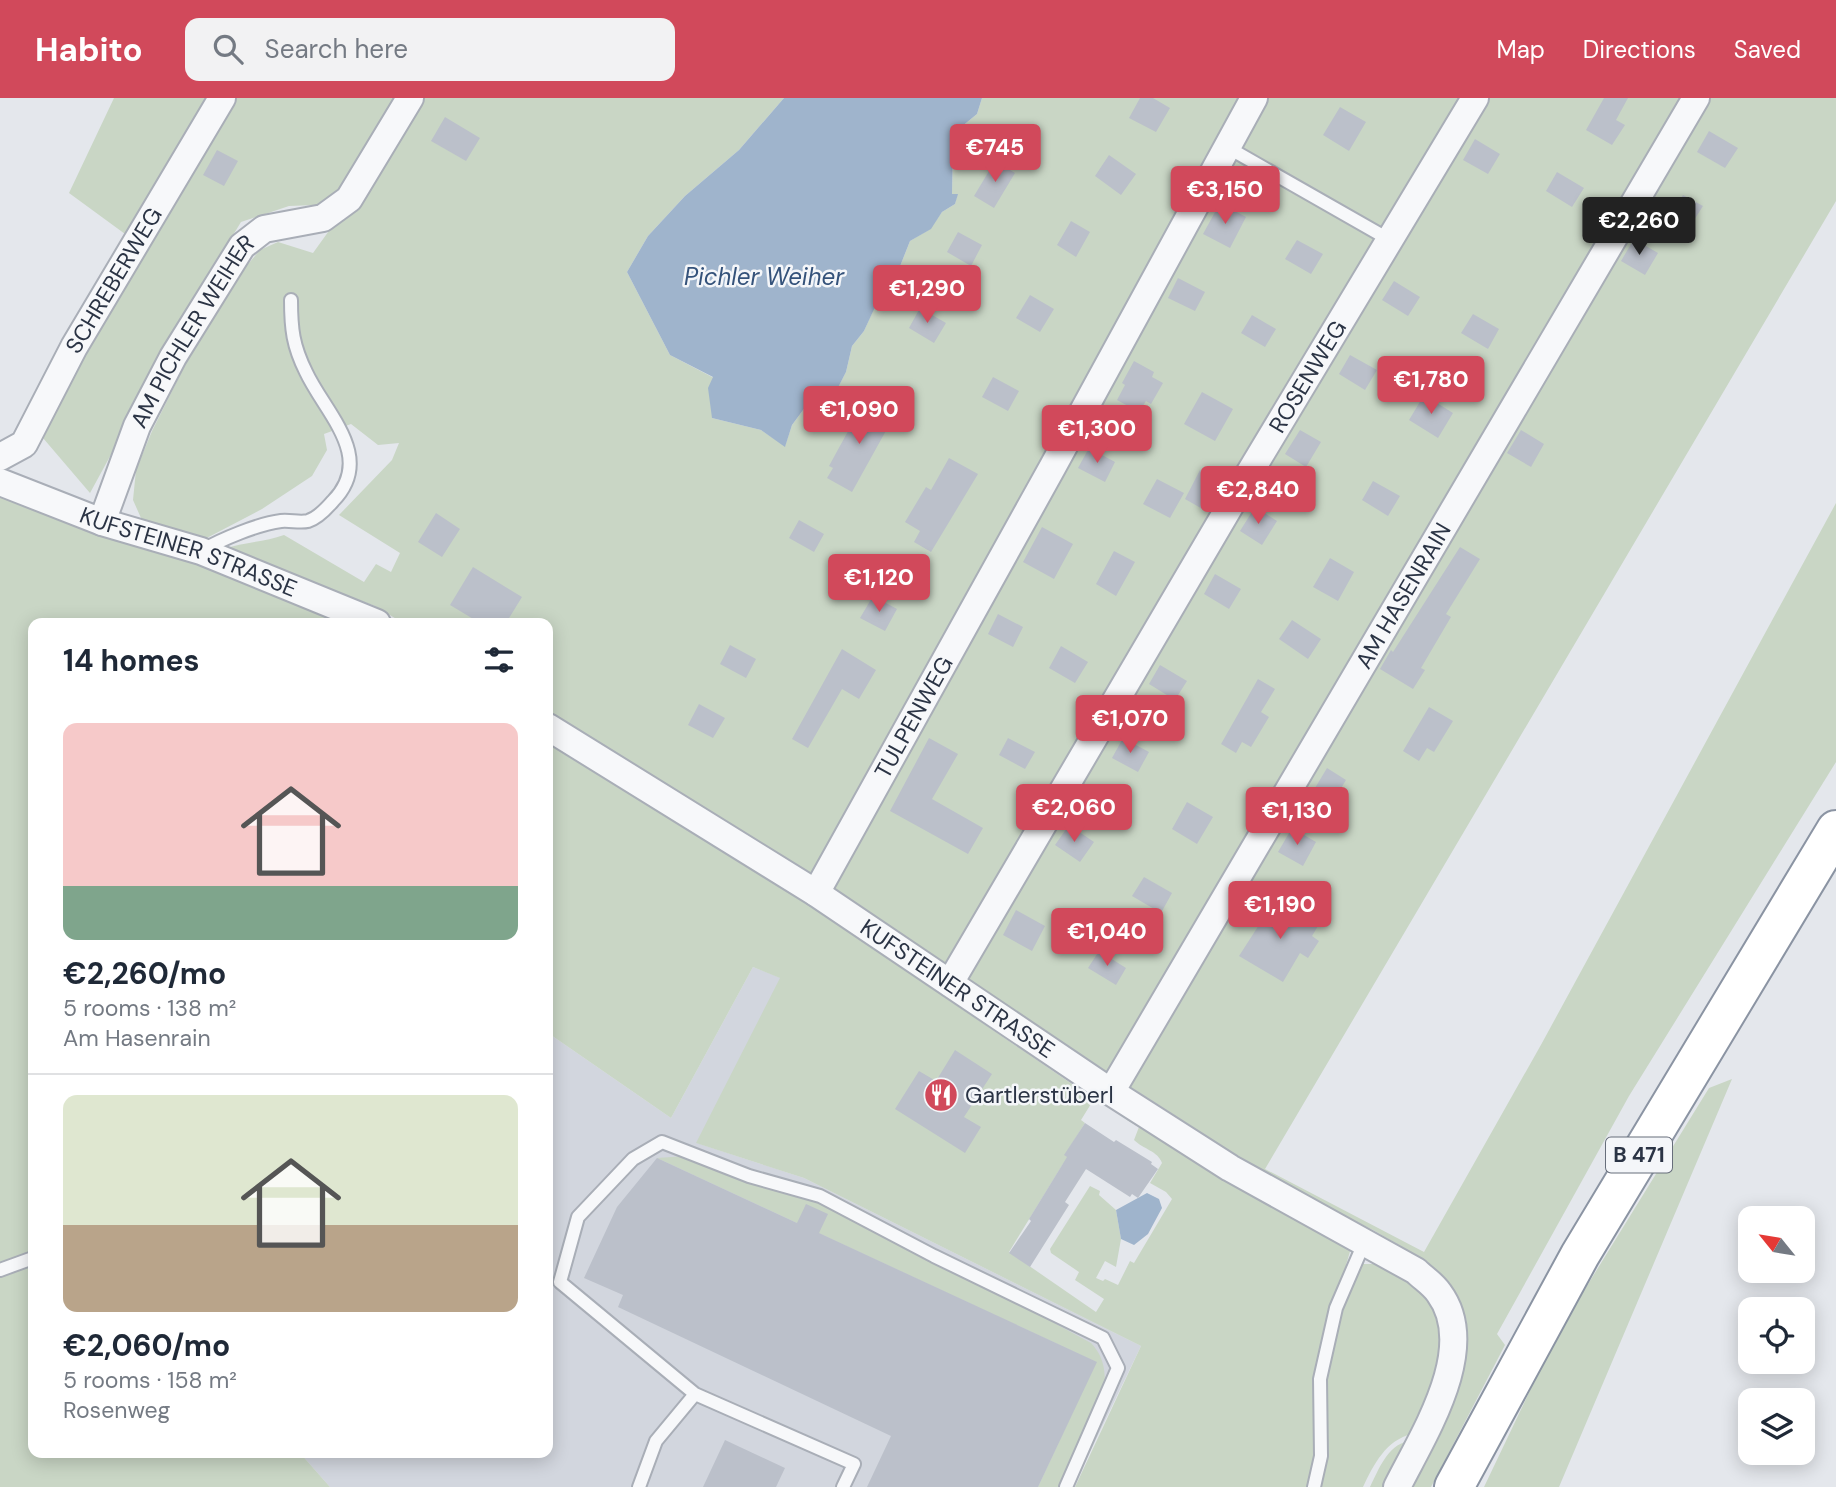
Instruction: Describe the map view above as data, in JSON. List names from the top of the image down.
{
  "streets": {
    "highway": ["B 471"],
    "street": [
      "SCHREBERWEG",
      "AM PICHLER WEIHER",
      "ROSENWEG",
      "KUFSTEINER STRASSE",
      "AM HASENRAIN",
      "TULPENWEG"
    ]
  },
  "crossings": [
    ["AM PICHLER WEIHER", "KUFSTEINER STRASSE"],
    ["ROSENWEG", "KUFSTEINER STRASSE"],
    ["KUFSTEINER STRASSE", "AM HASENRAIN"],
    ["KUFSTEINER STRASSE", "TULPENWEG"]
  ],
  "water": ["Pichler Weiher"],
  "places": {
    "restaurant": ["Gartlerstüberl"]
  },
  "north": "top left",
  "page": {
    "header": "Habito",
    "search": "Search here",
    "nav": ["Map", "Directions", "Saved"],
    "price": [
      "€745",
      "€3,150",
      "€2,260",
      "€1,290",
      "€1,780",
      "€1,090",
      "€1,300",
      "€2,840",
      "€1,120",
      "€1,070",
      "€2,060",
      "€1,130",
      "€1,190",
      "€1,040"
    ],
    "heading": "14 homes",
    "list": [
      {
        "name": "€2,260/mo",
        "note": "5 rooms · 138 m² · Am Hasenrain"
      },
      {
        "name": "€2,060/mo",
        "note": "5 rooms · 158 m² · Rosenweg"
      }
    ]
  }
}
